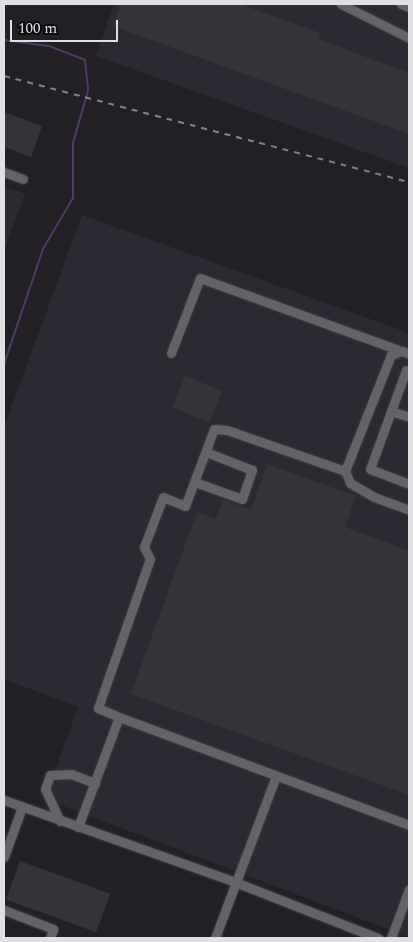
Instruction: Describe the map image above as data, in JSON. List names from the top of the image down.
{
  "scale_bar": "100 m"
}
